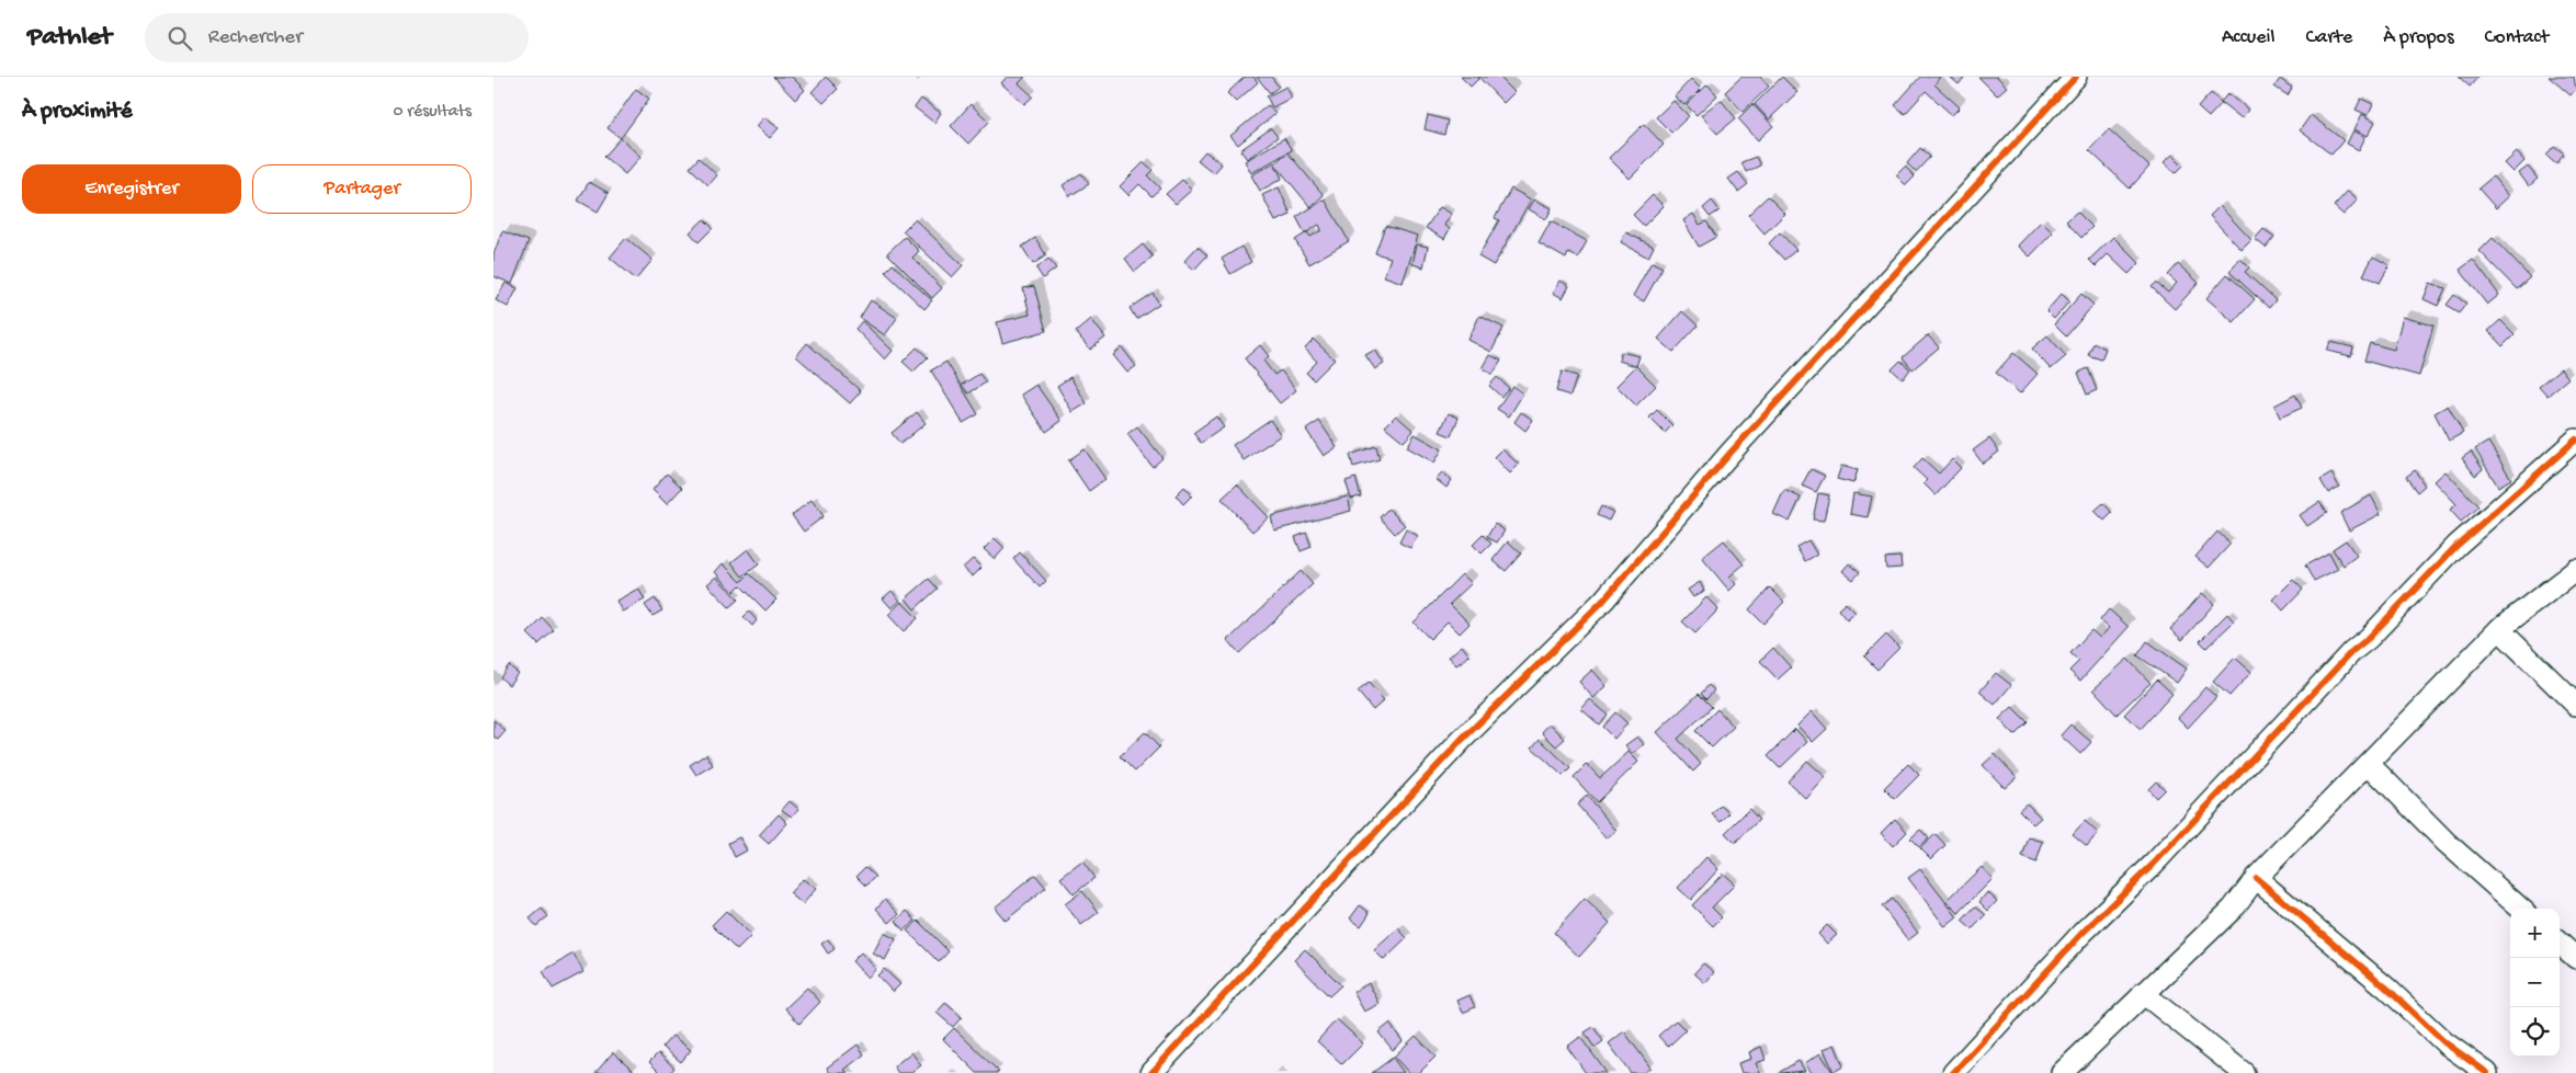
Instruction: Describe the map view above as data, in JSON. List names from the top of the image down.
{
  "page": {
    "header": "Pathlet",
    "search": "Rechercher",
    "nav": [
      "Accueil",
      "Carte",
      "À propos",
      "Contact"
    ],
    "heading": ["À proximité", "0 résultats"],
    "buttons": ["Enregistrer", "Partager"],
    "map_buttons": ["+", "−"]
  }
}
